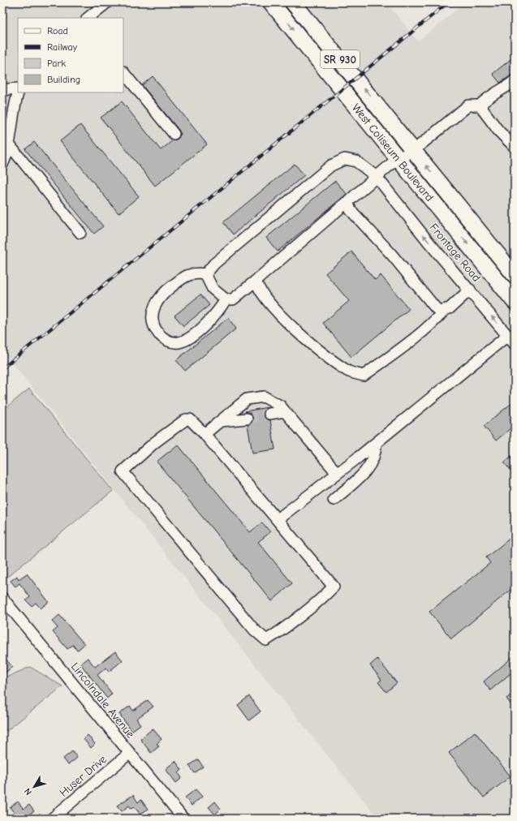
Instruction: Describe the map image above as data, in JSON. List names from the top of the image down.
{
  "streets": {
    "highway": ["SR 930", "West Coliseum Boulevard"],
    "street": ["Frontage Road", "Lincolndale Avenue", "Huser Drive"]
  },
  "crossings": [
    ["Lincolndale Avenue", "Huser Drive"]
  ],
  "legend": [
    "Road",
    "Railway",
    "Park",
    "Building"
  ],
  "north": "bottom left"
}
